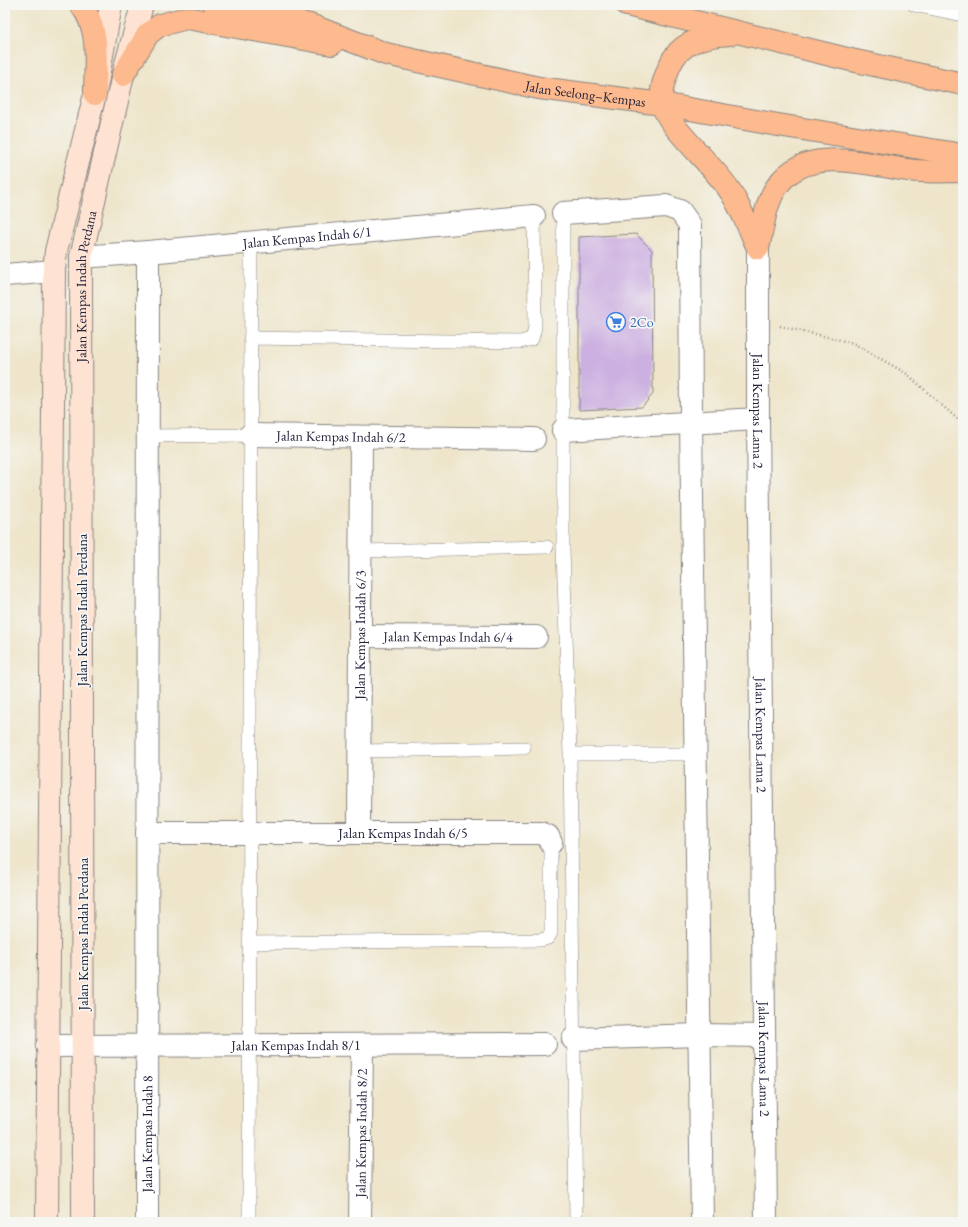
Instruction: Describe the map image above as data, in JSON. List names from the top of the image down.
{
  "streets": {
    "main road": ["Jalan Seelong–Kempas"],
    "street": [
      "Jalan Kempas Indah 6/1",
      "Jalan Kempas Indah Perdana",
      "Jalan Kempas Lama 2",
      "Jalan Kempas Indah 6/2",
      "Jalan Kempas Indah 6/3",
      "Jalan Kempas Indah 6/4",
      "Jalan Kempas Indah 6/5",
      "Jalan Kempas Indah 8/1",
      "Jalan Kempas Indah 8/2",
      "Jalan Kempas Indah 8"
    ]
  },
  "crossings": [
    ["Jalan Kempas Indah 6/1", "Jalan Kempas Indah Perdana"],
    ["Jalan Kempas Indah 6/1", "Jalan Kempas Indah 8"],
    ["Jalan Kempas Indah Perdana", "Jalan Kempas Indah 8/1"],
    ["Jalan Kempas Indah 6/2", "Jalan Kempas Indah 6/3"],
    ["Jalan Kempas Indah 6/2", "Jalan Kempas Indah 8"],
    ["Jalan Kempas Indah 6/3", "Jalan Kempas Indah 6/4"],
    ["Jalan Kempas Indah 6/3", "Jalan Kempas Indah 6/5"],
    ["Jalan Kempas Indah 6/5", "Jalan Kempas Indah 8"],
    ["Jalan Kempas Indah 8/1", "Jalan Kempas Indah 8/2"],
    ["Jalan Kempas Indah 8/1", "Jalan Kempas Indah 8"]
  ],
  "places": {
    "supermarket": ["2Co"]
  }
}
